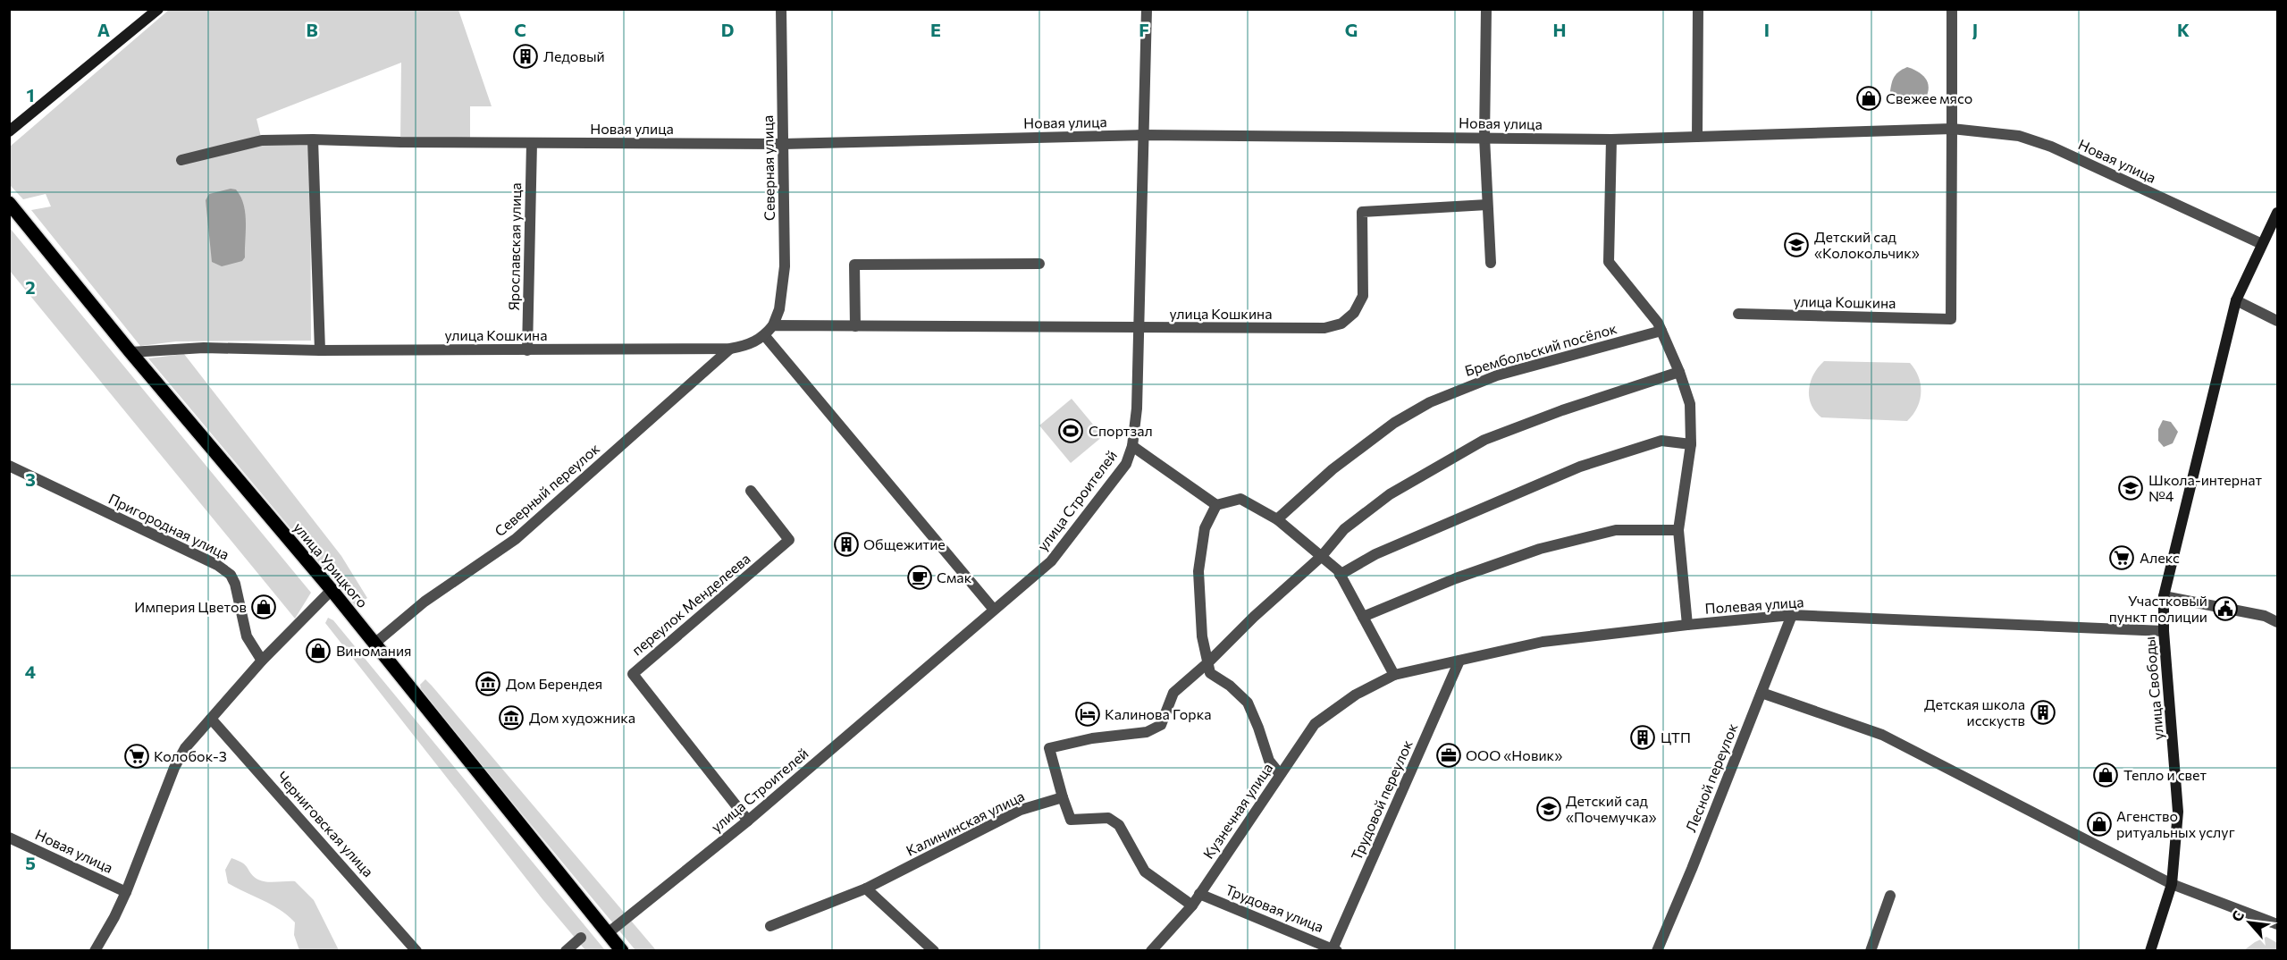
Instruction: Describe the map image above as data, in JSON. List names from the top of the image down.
{
  "streets": {
    "main road": ["улица Урицкого", "улица Свободы"],
    "street": [
      "Новая улица",
      "Северная улица",
      "Ярославская улица",
      "улица Кошкина",
      "Брембольский посёлок",
      "Северный переулок",
      "улица Строителей",
      "Пригородная улица",
      "переулок Менделеева",
      "Полевая улица",
      "Лесной переулок",
      "Трудовой переулок",
      "Кузнечная улица",
      "Калининская улица",
      "Черниговская улица",
      "Трудовая улица"
    ]
  },
  "crossings": [
    ["Новая улица", "Северная улица"],
    ["Новая улица", "Ярославская улица"],
    ["Новая улица", "улица Кошкина"],
    ["Новая улица", "улица Строителей"],
    ["Новая улица", "улица Свободы"],
    ["Северная улица", "улица Кошкина"],
    ["Ярославская улица", "улица Кошкина"],
    ["улица Кошкина", "Северный переулок"],
    ["улица Кошкина", "улица Строителей"],
    ["улица Кошкина", "улица Урицкого"],
    ["Северный переулок", "улица Урицкого"],
    ["улица Строителей", "улица Урицкого"],
    ["улица Строителей", "переулок Менделеева"],
    ["Полевая улица", "улица Свободы"],
    ["Полевая улица", "Лесной переулок"],
    ["Полевая улица", "Трудовой переулок"],
    ["Полевая улица", "Кузнечная улица"],
    ["Трудовой переулок", "Трудовая улица"],
    ["Кузнечная улица", "Трудовая улица"]
  ],
  "places": {
    "building": [
      "Ледовый",
      "Общежитие",
      "Детская школа исскуств",
      "ЦТП"
    ],
    "shop": [
      "Свежее мясо",
      "Империя Цветов",
      "Виномания",
      "Тепло и свет",
      "Агенство ритуальных услуг"
    ],
    "school or university": ["Детский сад «Колокольчик»", "Школа-интернат №4", "Детский сад «Почемучка»"],
    "sports": ["Спортзал"],
    "supermarket": ["Алекс", "Колобок-3"],
    "cafe": ["Смак"],
    "public building": ["Участковый пункт полиции"],
    "museum": ["Дом Берендея", "Дом художника"],
    "hotel": ["Калинова Горка"],
    "office": ["ООО «Новик»"]
  },
  "north": "top left",
  "grid": {
    "columns": [
      "A",
      "B",
      "C",
      "D",
      "E",
      "F",
      "G",
      "H",
      "I",
      "J",
      "K"
    ],
    "rows": [
      "1",
      "2",
      "3",
      "4",
      "5"
    ]
  }
}
